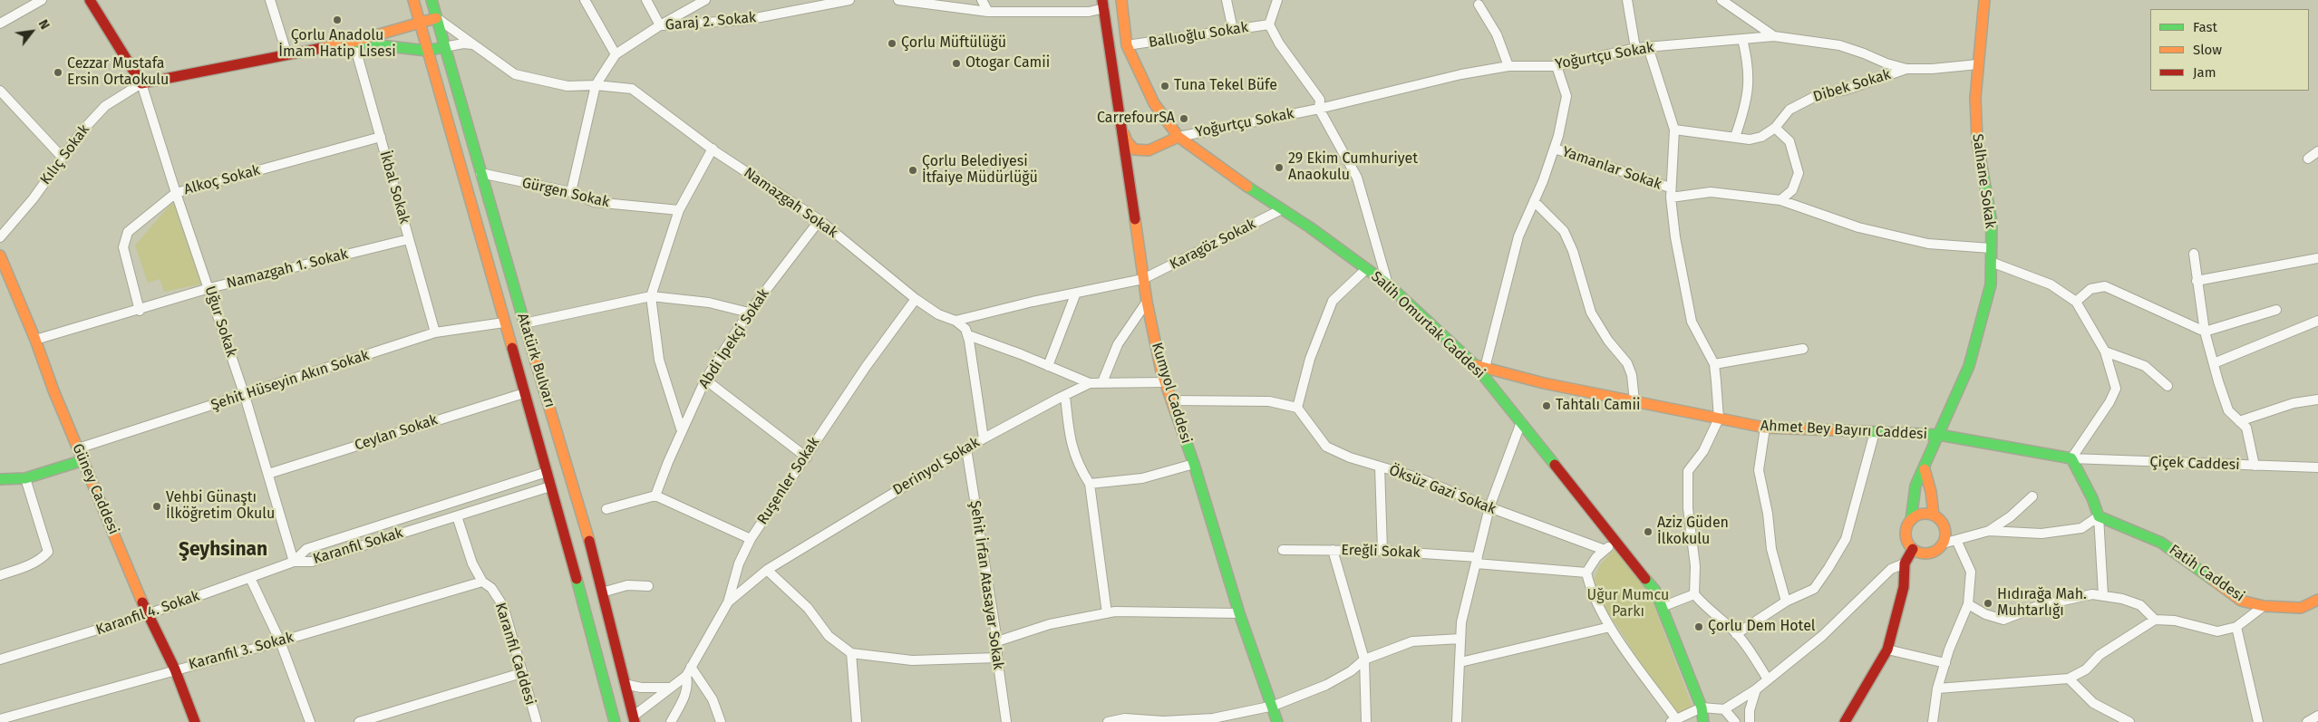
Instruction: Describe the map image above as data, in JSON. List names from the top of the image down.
{
  "streets": {
    "main road": [
      "Salhane Sokak",
      "Salih Omurtak Caddesi",
      "Atatürk Bulvarı",
      "Kumyol Caddesi",
      "Ahmet Bey Bayırı Caddesi",
      "Güney Caddesi",
      "Fatih Caddesi"
    ],
    "street": [
      "Garaj 2. Sokak",
      "Ballıoğlu Sokak",
      "Yoğurtçu Sokak",
      "Dibek Sokak",
      "Kılıç Sokak",
      "Yamanlar Sokak",
      "Alkoç Sokak",
      "İkbal Sokak",
      "Gürgen Sokak",
      "Namazgah Sokak",
      "Karagöz Sokak",
      "Namazgah 1. Sokak",
      "Uğur Sokak",
      "Abdi İpekçi Sokak",
      "Şehit Hüseyin Akın Sokak",
      "Ceylan Sokak",
      "Çiçek Caddesi",
      "Derinyol Sokak",
      "Ruşenler Sokak",
      "Öksüz Gazi Sokak",
      "Karanfil Sokak",
      "Ereğli Sokak",
      "Şehit İrfan Atasayar Sokak",
      "Karanfil 4. Sokak",
      "Karanfil 3. Sokak",
      "Karanfil Caddesi"
    ]
  },
  "crossings": [
    ["Garaj 2. Sokak", "Namazgah Sokak"],
    ["Ballıoğlu Sokak", "Salih Omurtak Caddesi"],
    ["Yoğurtçu Sokak", "Dibek Sokak"],
    ["Yoğurtçu Sokak", "Salhane Sokak"],
    ["Yoğurtçu Sokak", "Salih Omurtak Caddesi"],
    ["Kılıç Sokak", "Uğur Sokak"],
    ["Alkoç Sokak", "İkbal Sokak"],
    ["Alkoç Sokak", "Namazgah 1. Sokak"],
    ["Alkoç Sokak", "Uğur Sokak"],
    ["Salhane Sokak", "Ahmet Bey Bayırı Caddesi"],
    ["İkbal Sokak", "Namazgah 1. Sokak"],
    ["İkbal Sokak", "Şehit Hüseyin Akın Sokak"],
    ["Gürgen Sokak", "Atatürk Bulvarı"],
    ["Namazgah Sokak", "Abdi İpekçi Sokak"],
    ["Namazgah Sokak", "Atatürk Bulvarı"],
    ["Namazgah Sokak", "Ruşenler Sokak"],
    ["Karagöz Sokak", "Salih Omurtak Caddesi"],
    ["Karagöz Sokak", "Kumyol Caddesi"],
    ["Namazgah 1. Sokak", "Uğur Sokak"],
    ["Namazgah 1. Sokak", "Güney Caddesi"],
    ["Uğur Sokak", "Şehit Hüseyin Akın Sokak"],
    ["Uğur Sokak", "Ceylan Sokak"],
    ["Uğur Sokak", "Karanfil Sokak"],
    ["Uğur Sokak", "Karanfil 4. Sokak"],
    ["Salih Omurtak Caddesi", "Ahmet Bey Bayırı Caddesi"],
    ["Atatürk Bulvarı", "Şehit Hüseyin Akın Sokak"],
    ["Atatürk Bulvarı", "Ceylan Sokak"],
    ["Atatürk Bulvarı", "Karanfil Sokak"],
    ["Şehit Hüseyin Akın Sokak", "Güney Caddesi"],
    ["Kumyol Caddesi", "Derinyol Sokak"],
    ["Ahmet Bey Bayırı Caddesi", "Çiçek Caddesi"],
    ["Derinyol Sokak", "Ruşenler Sokak"],
    ["Derinyol Sokak", "Şehit İrfan Atasayar Sokak"],
    ["Güney Caddesi", "Karanfil 4. Sokak"],
    ["Güney Caddesi", "Karanfil 3. Sokak"],
    ["Karanfil Sokak", "Karanfil 4. Sokak"],
    ["Karanfil Sokak", "Karanfil Caddesi"],
    ["Karanfil 3. Sokak", "Karanfil Caddesi"]
  ],
  "districts": ["Şeyhsinan"],
  "parks": ["Uğur Mumcu Parkı"],
  "places": [
    "Çorlu Anadolu İmam Hatip Lisesi",
    "Çorlu Müftülüğü",
    "Otogar Camii",
    "Cezzar Mustafa Ersin Ortaokulu",
    "Tuna Tekel Büfe",
    "CarrefourSA",
    "29 Ekim Cumhuriyet Anaokulu",
    "Çorlu Belediyesi İtfaiye Müdürlüğü",
    "Tahtalı Camii",
    "Vehbi Günaştı İlköğretim Okulu",
    "Aziz Güden İlkokulu",
    "Hıdırağa Mah. Muhtarlığı",
    "Çorlu Dem Hotel"
  ],
  "legend": ["Fast", "Slow", "Jam"],
  "north": "top right"
}
